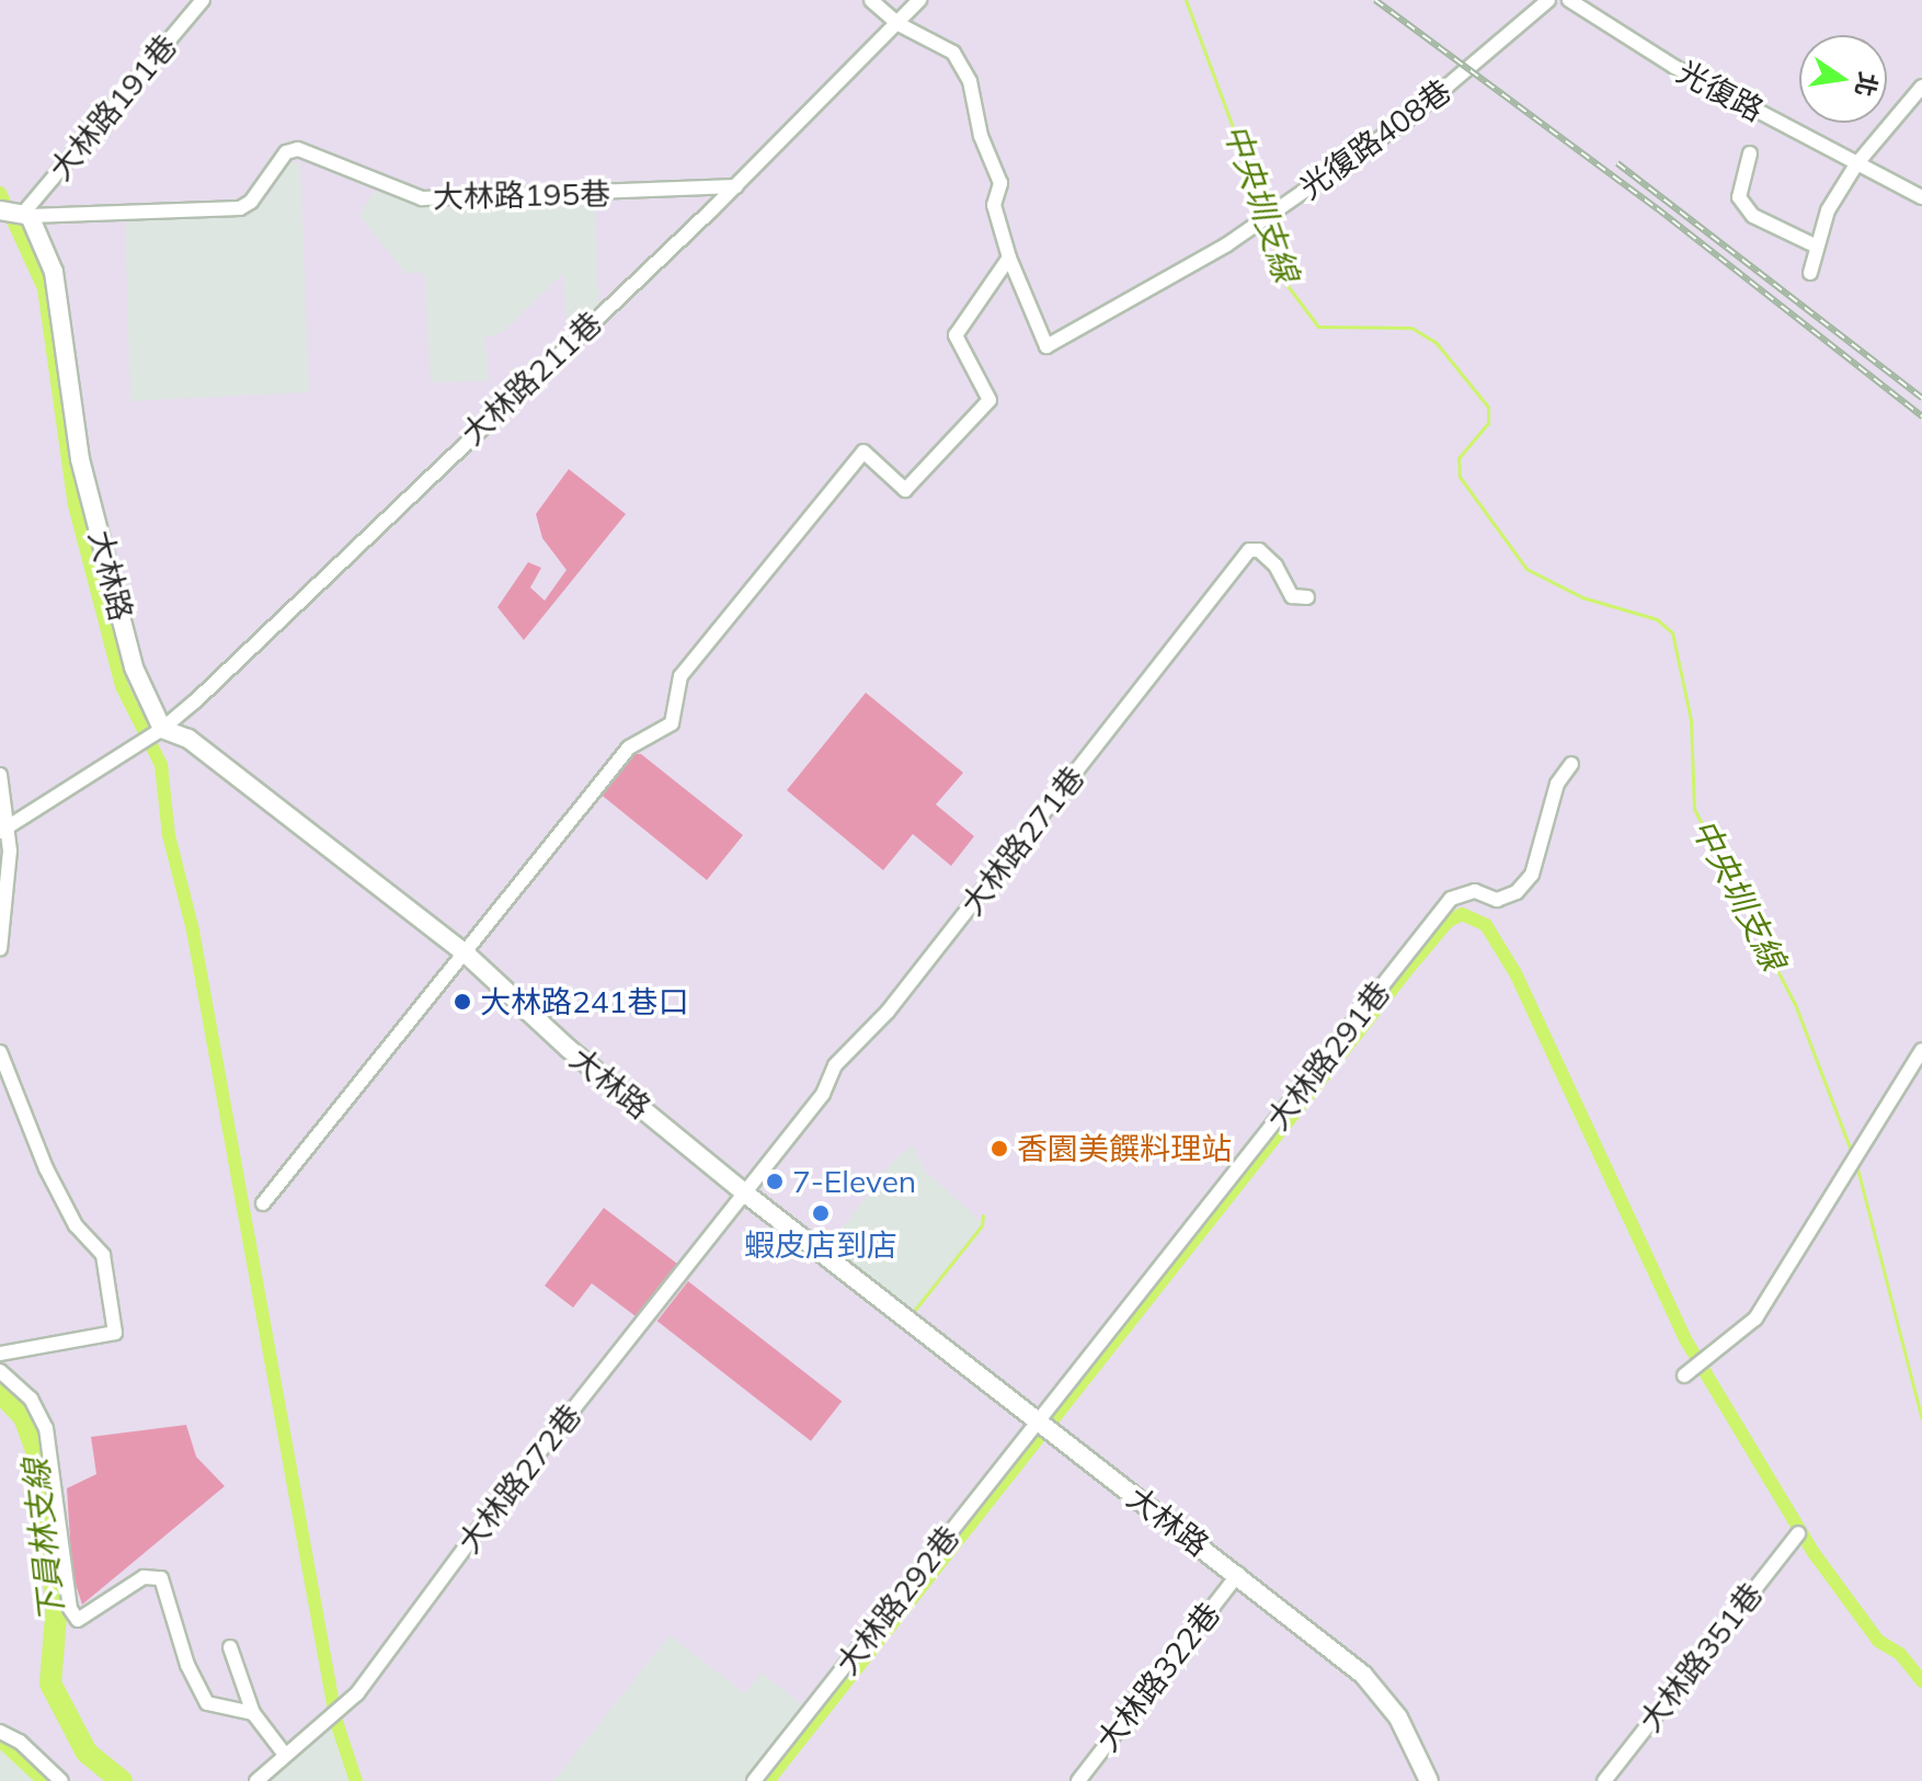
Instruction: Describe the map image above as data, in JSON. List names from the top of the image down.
{
  "streets": {
    "street": [
      "光復路",
      "大林路191巷",
      "光復路408巷",
      "大林路195巷",
      "大林路211巷",
      "大林路",
      "大林路271巷",
      "大林路291巷",
      "大林路272巷",
      "大林路292巷",
      "大林路351巷",
      "大林路322巷"
    ]
  },
  "crossings": [
    ["大林路191巷", "大林路195巷"],
    ["大林路191巷", "大林路"],
    ["大林路195巷", "大林路211巷"],
    ["大林路195巷", "大林路"],
    ["大林路211巷", "大林路"],
    ["大林路", "大林路271巷"],
    ["大林路", "大林路291巷"],
    ["大林路", "大林路272巷"],
    ["大林路", "大林路292巷"],
    ["大林路", "大林路322巷"],
    ["大林路271巷", "大林路272巷"],
    ["大林路291巷", "大林路292巷"]
  ],
  "water": ["中央圳支線", "下員林支線"],
  "places": [
    "大林路241巷口",
    "香園美饌料理站",
    "7-Eleven",
    "蝦皮店到店"
  ],
  "north": "right"
}
